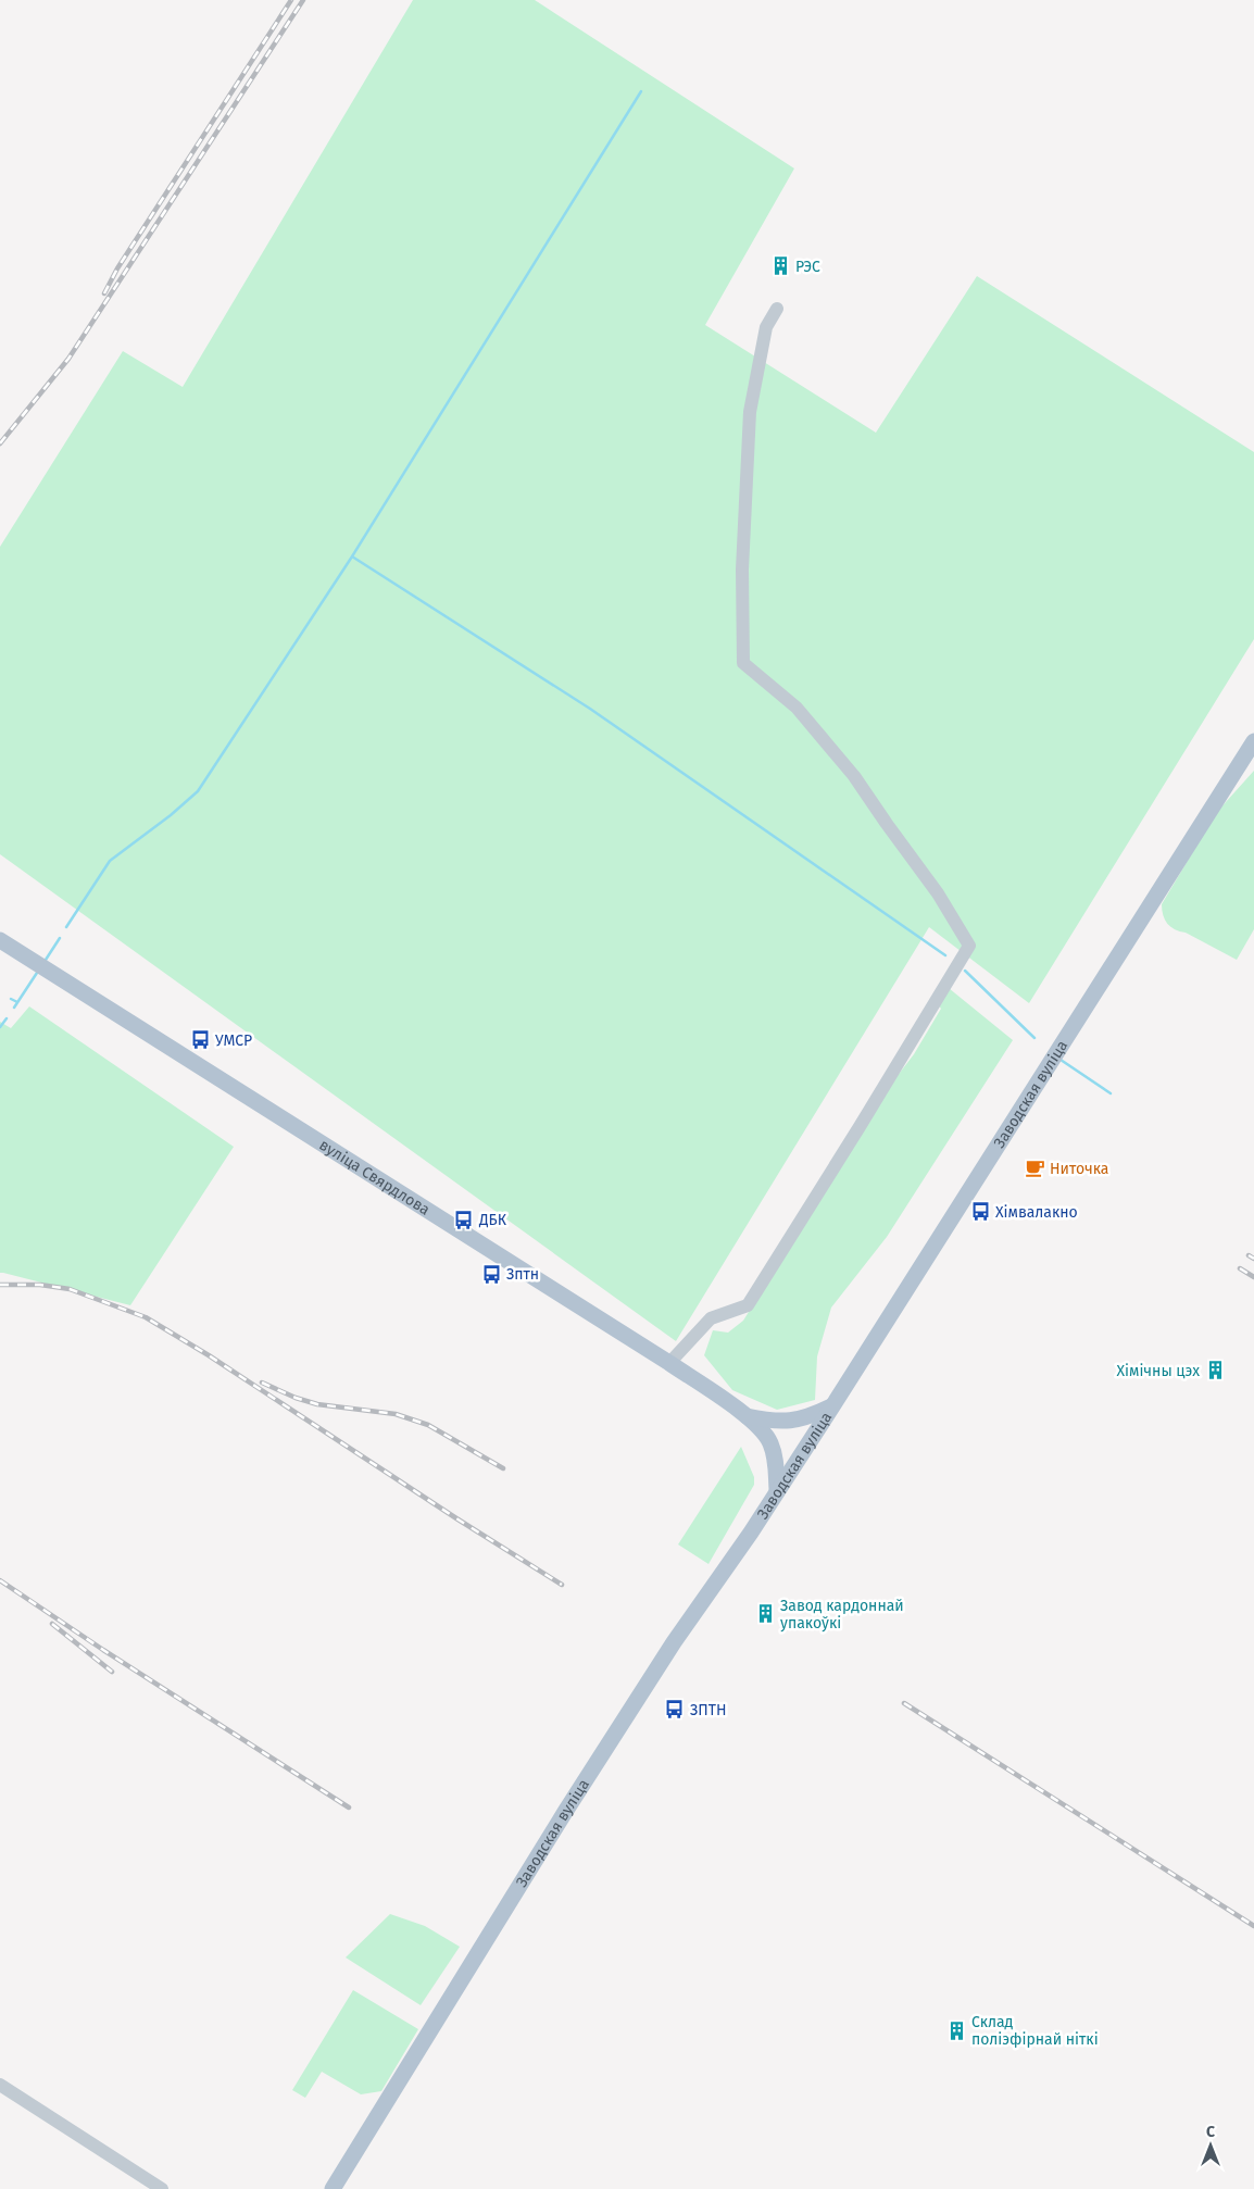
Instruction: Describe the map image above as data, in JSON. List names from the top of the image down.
{
  "streets": {
    "main road": ["Заводская вуліца", "вуліца Свярдлова"]
  },
  "places": {
    "building": [
      "РЭС",
      "Хімічны цэх",
      "Завод кардоннай упакоўкі",
      "Склад поліэфірнай ніткі"
    ],
    "bus stop": [
      "УМСР",
      "Хімвалакно",
      "ДБК",
      "Зптн",
      "ЗПТН"
    ],
    "cafe": ["Ниточка"]
  },
  "north": "top"
}
